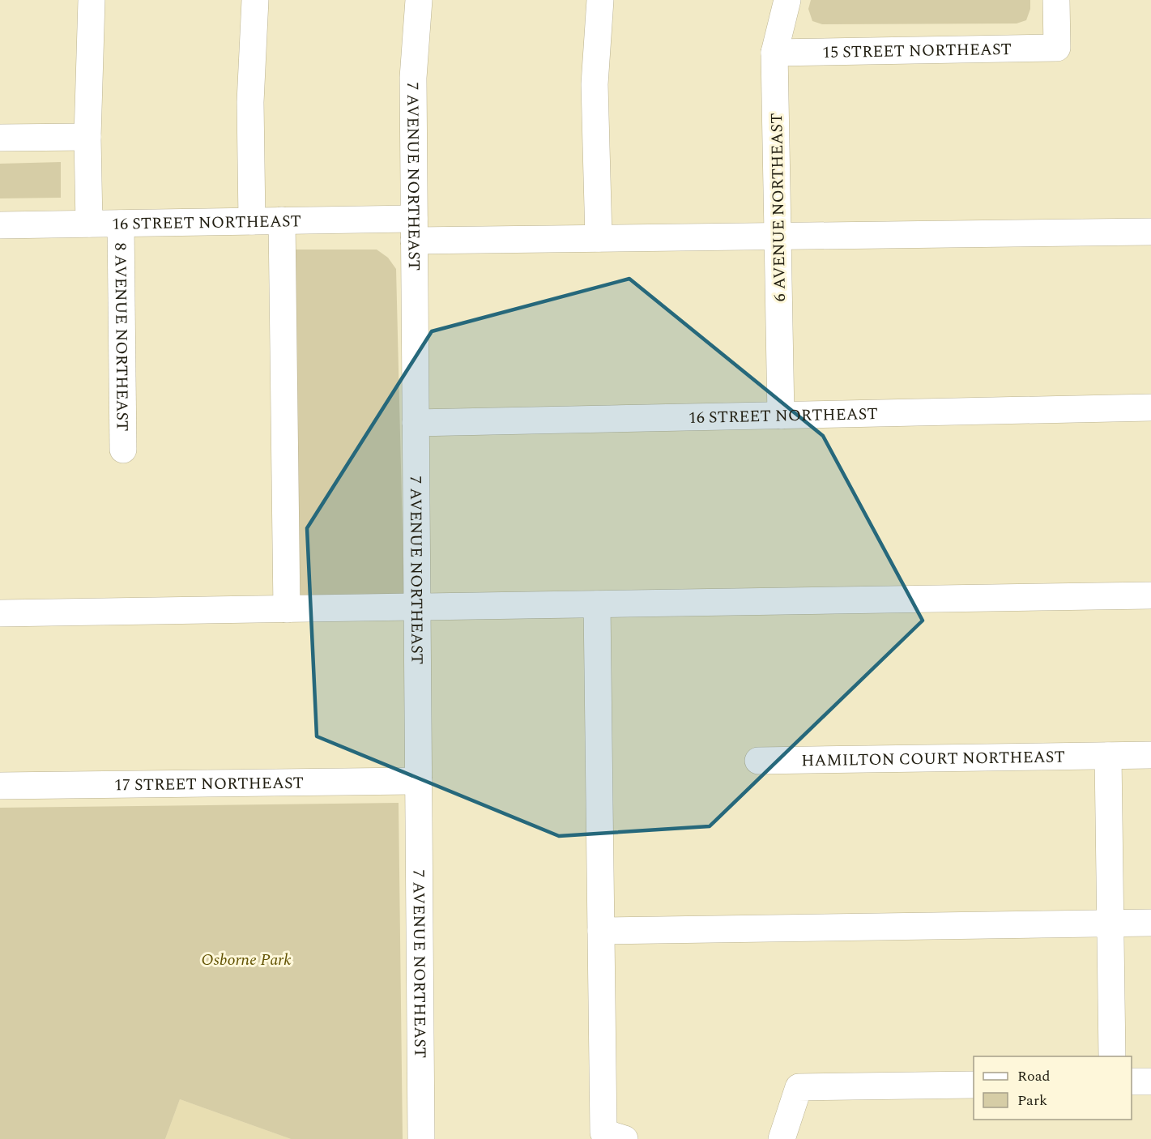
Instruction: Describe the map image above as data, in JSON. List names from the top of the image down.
{
  "streets": {
    "street": [
      "15 STREET NORTHEAST",
      "7 AVENUE NORTHEAST",
      "6 AVENUE NORTHEAST",
      "16 STREET NORTHEAST",
      "8 AVENUE NORTHEAST",
      "HAMILTON COURT NORTHEAST",
      "17 STREET NORTHEAST"
    ]
  },
  "crossings": [
    ["15 STREET NORTHEAST", "6 AVENUE NORTHEAST"],
    ["7 AVENUE NORTHEAST", "16 STREET NORTHEAST"],
    ["7 AVENUE NORTHEAST", "17 STREET NORTHEAST"],
    ["6 AVENUE NORTHEAST", "16 STREET NORTHEAST"],
    ["16 STREET NORTHEAST", "8 AVENUE NORTHEAST"]
  ],
  "parks": ["Osborne Park"],
  "legend": ["Road", "Park"]
}
